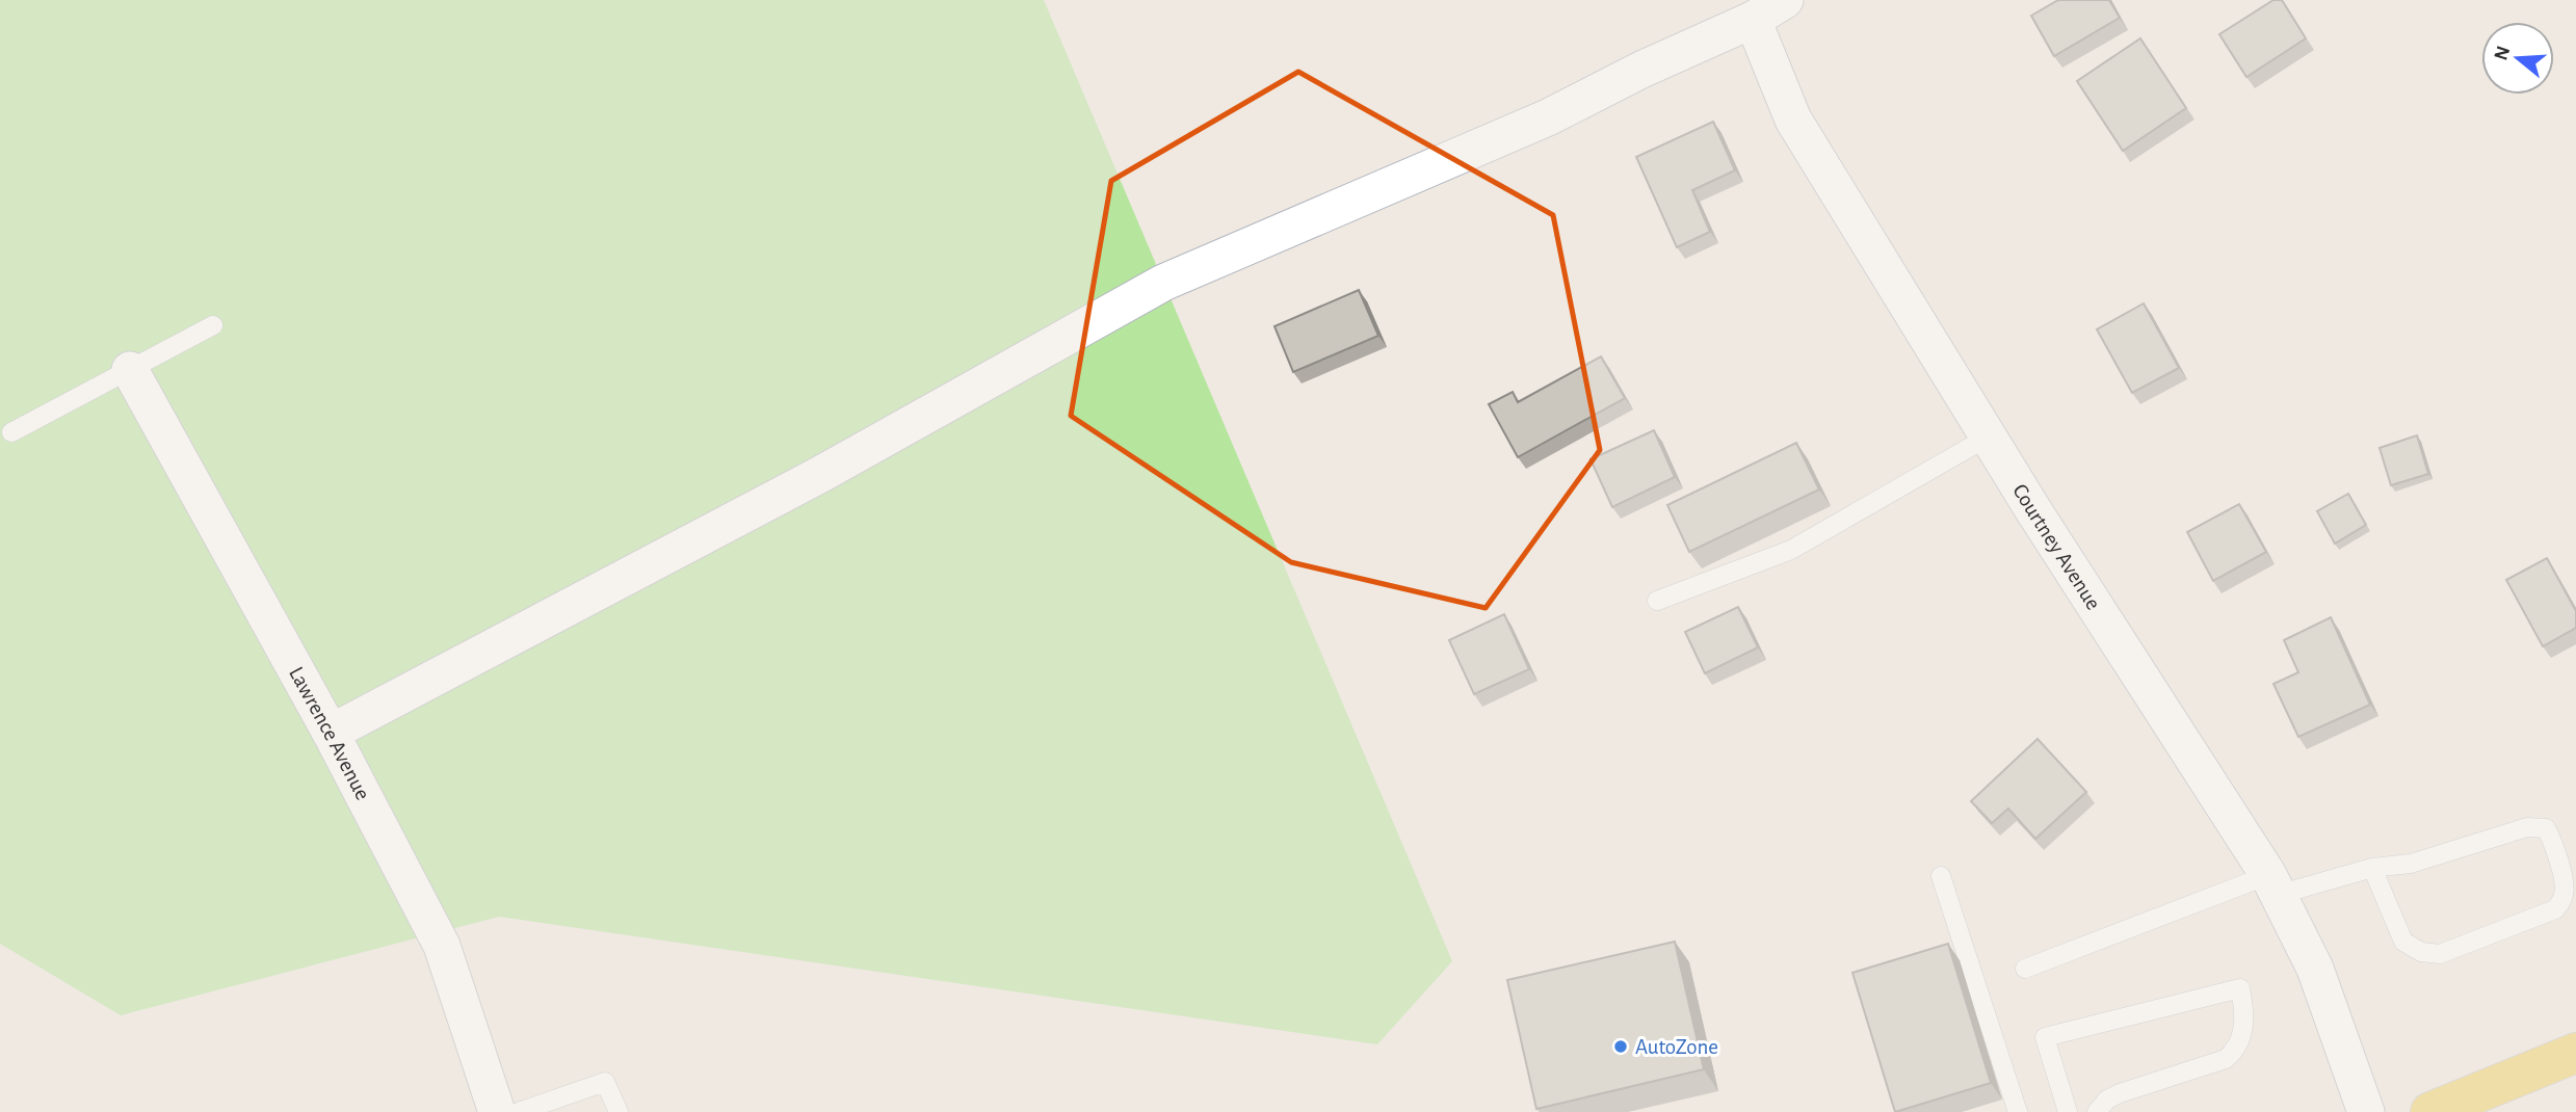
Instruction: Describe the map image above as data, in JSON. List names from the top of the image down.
{
  "streets": {
    "street": ["Courtney Avenue", "Lawrence Avenue"]
  },
  "places": ["AutoZone"],
  "north": "left"
}
